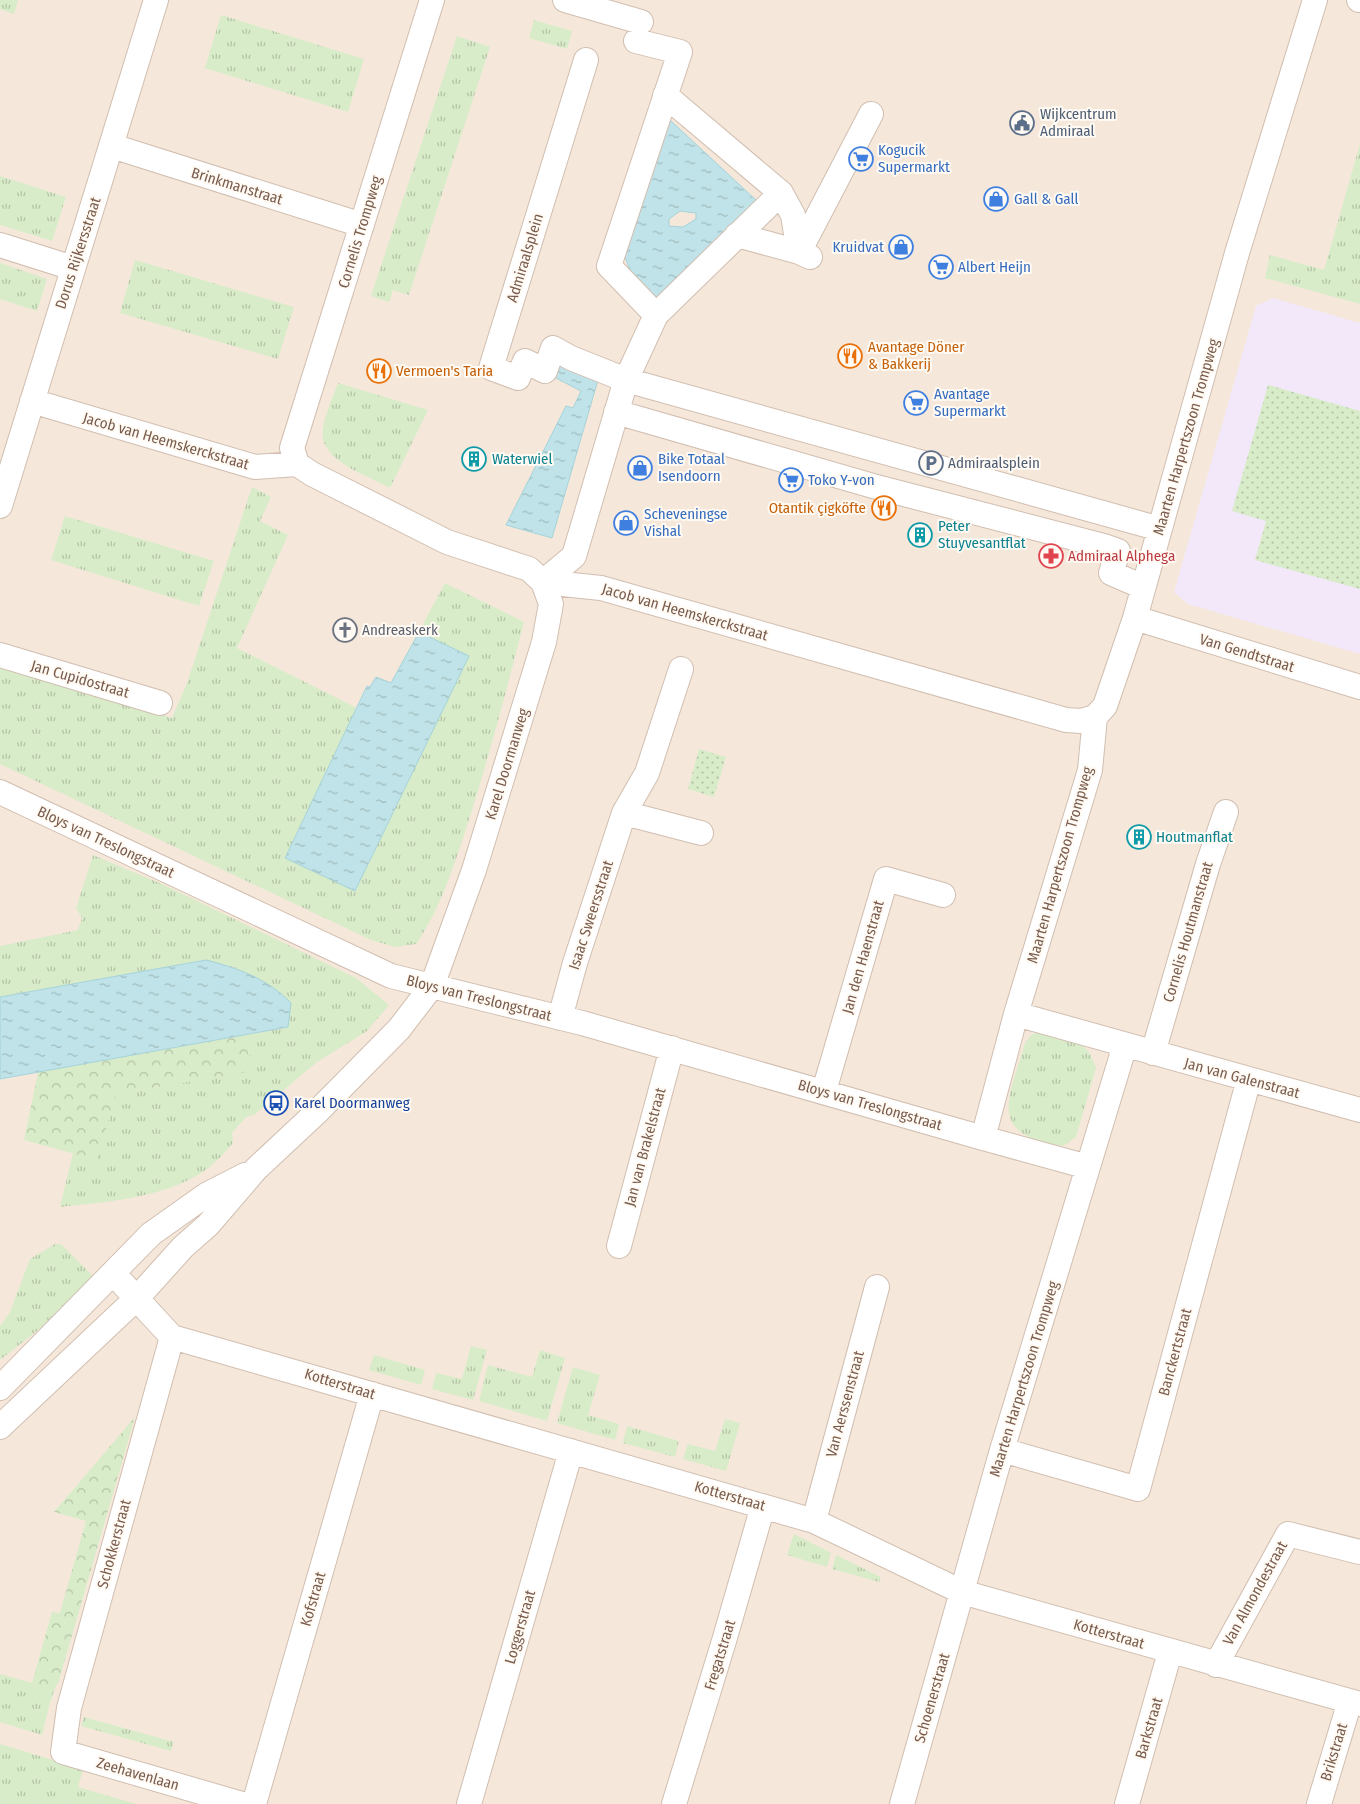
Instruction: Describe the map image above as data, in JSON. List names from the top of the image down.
{
  "streets": {
    "street": [
      "Brinkmanstraat",
      "Cornelis Trompweg",
      "Dorus Rijkersstraat",
      "Admiraalsplein",
      "Maarten Harpertszoon Trompweg",
      "Jacob van Heemskerckstraat",
      "Van Gendtstraat",
      "Jan Cupidostraat",
      "Karel Doormanweg",
      "Bloys van Treslongstraat",
      "Isaac Sweersstraat",
      "Cornelis Houtmanstraat",
      "Jan den Haenstraat",
      "Jan van Galenstraat",
      "Jan van Brakelstraat",
      "Banckertstraat",
      "Kotterstraat",
      "Van Aerssenstraat",
      "Schokkerstraat",
      "Van Almondestraat",
      "Kofstraat",
      "Loggerstraat",
      "Fregatstraat",
      "Schoenerstraat",
      "Barkstraat",
      "Brikstraat",
      "Zeehavenlaan"
    ]
  },
  "crossings": [
    ["Brinkmanstraat", "Cornelis Trompweg"],
    ["Brinkmanstraat", "Dorus Rijkersstraat"],
    ["Cornelis Trompweg", "Jacob van Heemskerckstraat"],
    ["Dorus Rijkersstraat", "Jacob van Heemskerckstraat"],
    ["Maarten Harpertszoon Trompweg", "Jacob van Heemskerckstraat"],
    ["Maarten Harpertszoon Trompweg", "Van Gendtstraat"],
    ["Maarten Harpertszoon Trompweg", "Bloys van Treslongstraat"],
    ["Maarten Harpertszoon Trompweg", "Jan van Galenstraat"],
    ["Maarten Harpertszoon Trompweg", "Banckertstraat"],
    ["Maarten Harpertszoon Trompweg", "Kotterstraat"],
    ["Maarten Harpertszoon Trompweg", "Schoenerstraat"],
    ["Jacob van Heemskerckstraat", "Karel Doormanweg"],
    ["Karel Doormanweg", "Bloys van Treslongstraat"],
    ["Bloys van Treslongstraat", "Isaac Sweersstraat"],
    ["Bloys van Treslongstraat", "Jan den Haenstraat"],
    ["Bloys van Treslongstraat", "Jan van Brakelstraat"],
    ["Cornelis Houtmanstraat", "Jan van Galenstraat"],
    ["Jan van Galenstraat", "Banckertstraat"],
    ["Kotterstraat", "Van Aerssenstraat"],
    ["Kotterstraat", "Schokkerstraat"],
    ["Kotterstraat", "Van Almondestraat"],
    ["Kotterstraat", "Kofstraat"],
    ["Kotterstraat", "Loggerstraat"],
    ["Kotterstraat", "Fregatstraat"],
    ["Kotterstraat", "Schoenerstraat"],
    ["Kotterstraat", "Barkstraat"],
    ["Kotterstraat", "Brikstraat"],
    ["Schokkerstraat", "Zeehavenlaan"]
  ],
  "places": {
    "public building": ["Wijkcentrum Admiraal"],
    "supermarket": [
      "Kogucik Supermarkt",
      "Albert Heijn",
      "Avantage Supermarkt",
      "Toko Y-von"
    ],
    "shop": [
      "Gall & Gall",
      "Kruidvat",
      "Bike Totaal Isendoorn",
      "Scheveningse Vishal"
    ],
    "restaurant": ["Avantage Döner & Bakkerij", "Vermoen's Taria", "Otantik çigköfte"],
    "building": ["Waterwiel", "Peter Stuyvesantflat", "Houtmanflat"],
    "parking": ["Admiraalsplein"],
    "pharmacy": ["Admiraal Alphega"],
    "church": ["Andreaskerk"],
    "bus stop": ["Karel Doormanweg"]
  }
}
